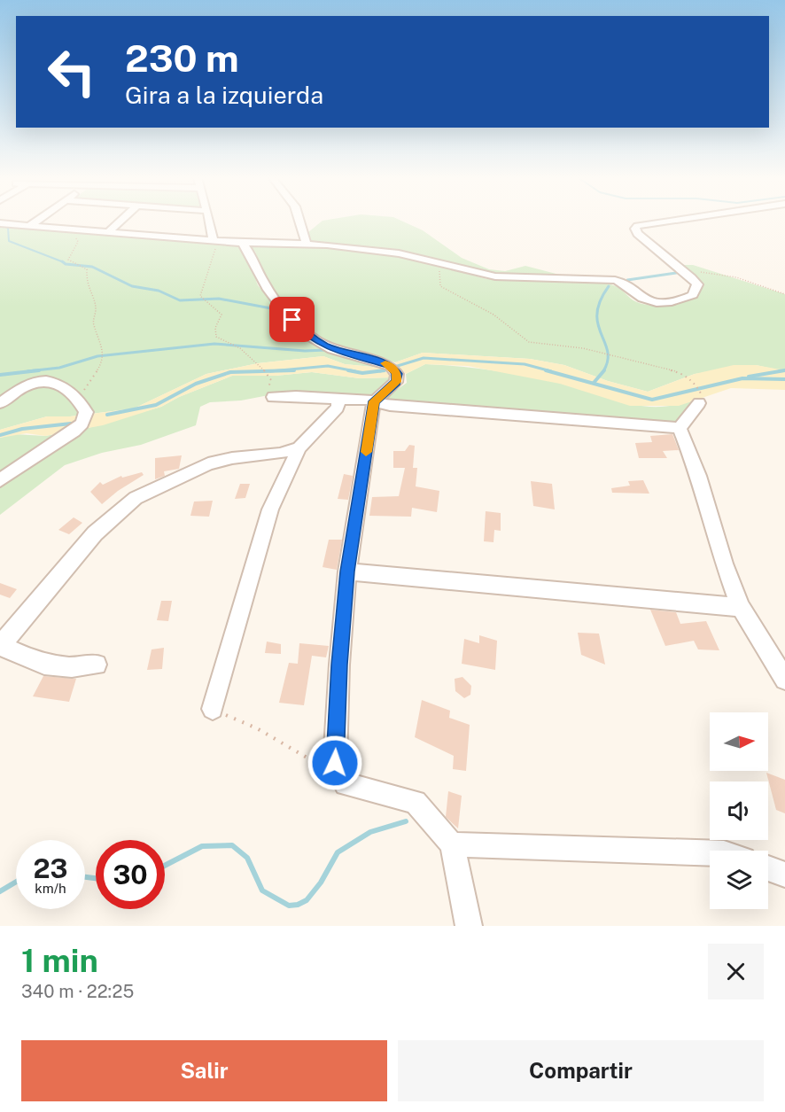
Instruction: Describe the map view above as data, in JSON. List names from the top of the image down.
{
  "north": "right",
  "page": {
    "turn": ["230 m", "Gira a la izquierda"],
    "speed": "23 km/h",
    "limit": "30",
    "heading": ["1 min", "340 m · 22:25"],
    "buttons": ["Salir", "Compartir"]
  }
}
